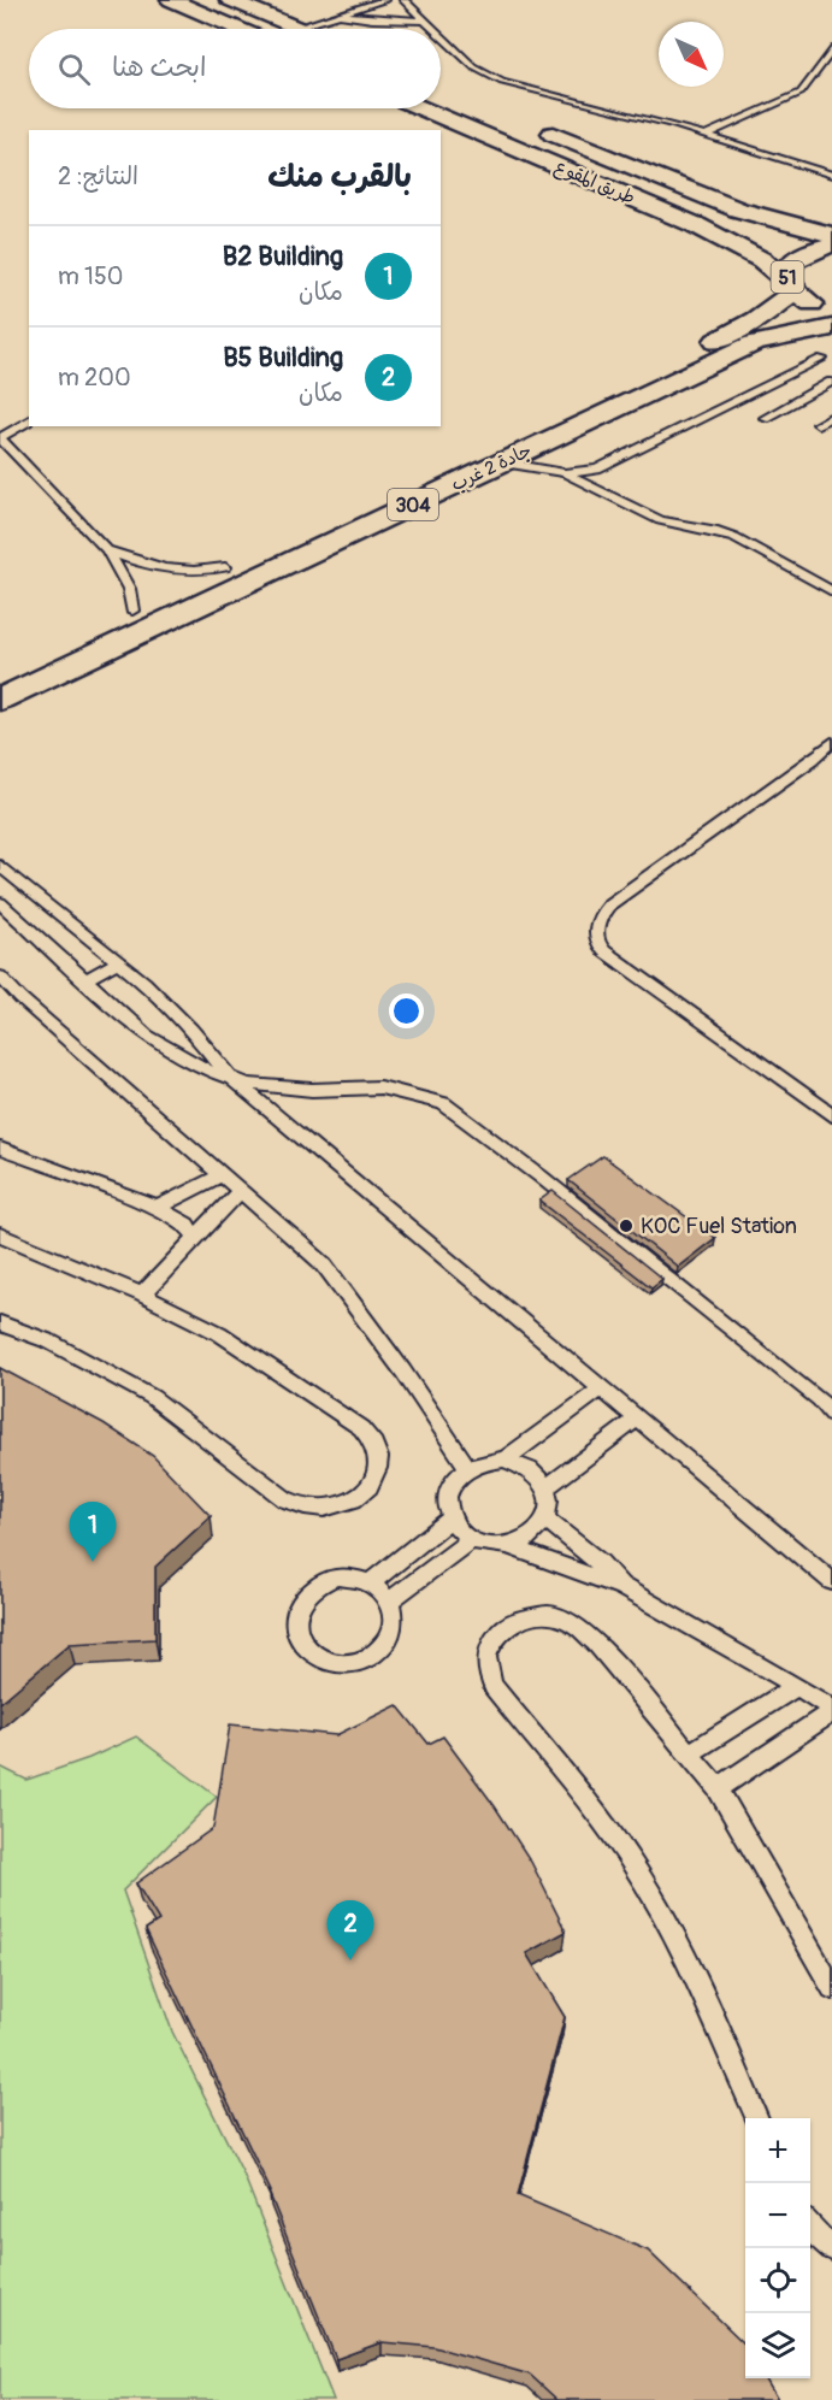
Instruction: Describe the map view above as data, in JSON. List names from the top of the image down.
{
  "streets": {
    "main road": [
      "طريق المقوع",
      "51",
      "جادة 2 غرب",
      "304"
    ]
  },
  "crossings": [
    ["طريق المقوع", "51"],
    ["طريق المقوع", "جادة 2 غرب"],
    ["51", "جادة 2 غرب"]
  ],
  "places": ["KOC Fuel Station"],
  "north": "bottom right",
  "page": {
    "search": "ابحث هنا",
    "heading": ["بالقرب منك", "النتائج: 2"],
    "list": [
      {
        "mark": "1",
        "name": "B2 Building",
        "note": "مكان",
        "value": "150 m"
      },
      {
        "mark": "2",
        "name": "B5 Building",
        "note": "مكان",
        "value": "200 m"
      }
    ],
    "pins": ["1", "2"],
    "map_buttons": ["+", "−"]
  }
}
